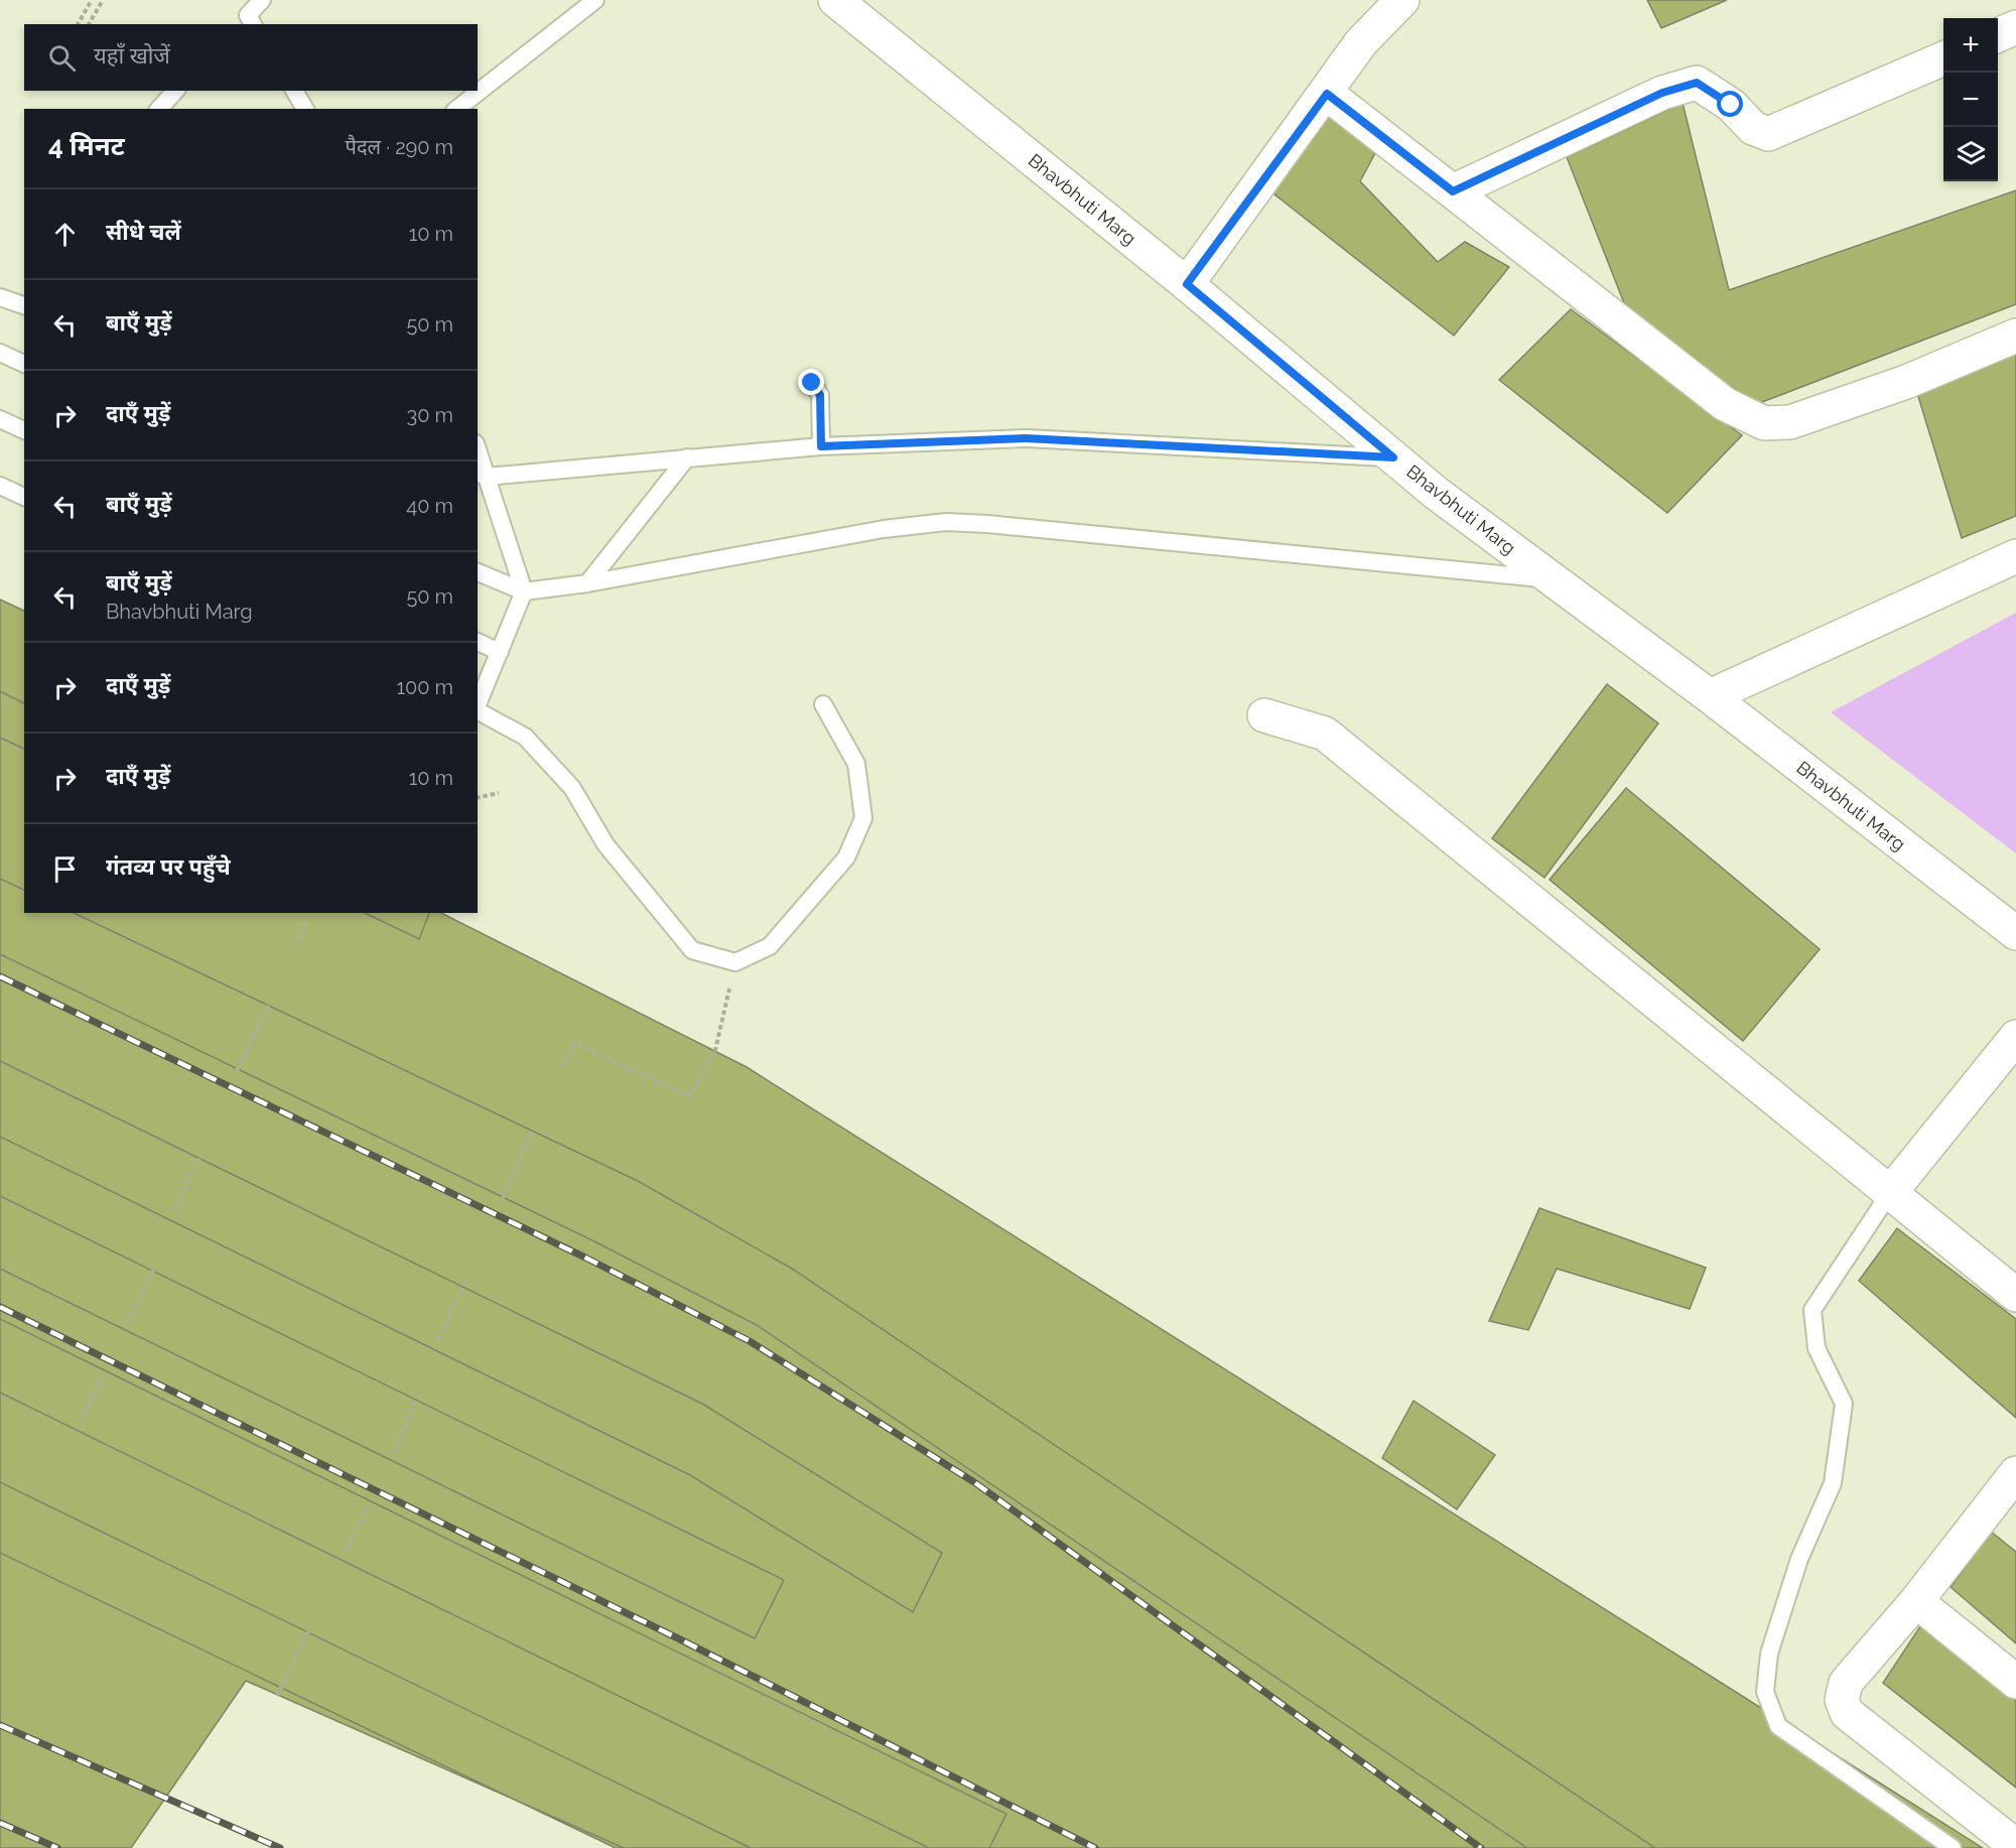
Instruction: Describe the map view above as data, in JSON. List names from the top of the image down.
{
  "streets": {
    "street": ["Bhavbhuti Marg"]
  },
  "page": {
    "map_buttons": ["+", "−"],
    "search": "यहाँ खोजें",
    "heading": ["4 मिनट", "पैदल · 290 m"],
    "list": [
      ["सीधे चलें", "10 m"],
      ["बाएँ मुड़ें", "50 m"],
      ["दाएँ मुड़ें", "30 m"],
      ["बाएँ मुड़ें", "40 m"],
      ["बाएँ मुड़ें", "Bhavbhuti Marg", "50 m"],
      ["दाएँ मुड़ें", "100 m"],
      ["दाएँ मुड़ें", "10 m"],
      "गंतव्य पर पहुँचे"
    ]
  }
}
